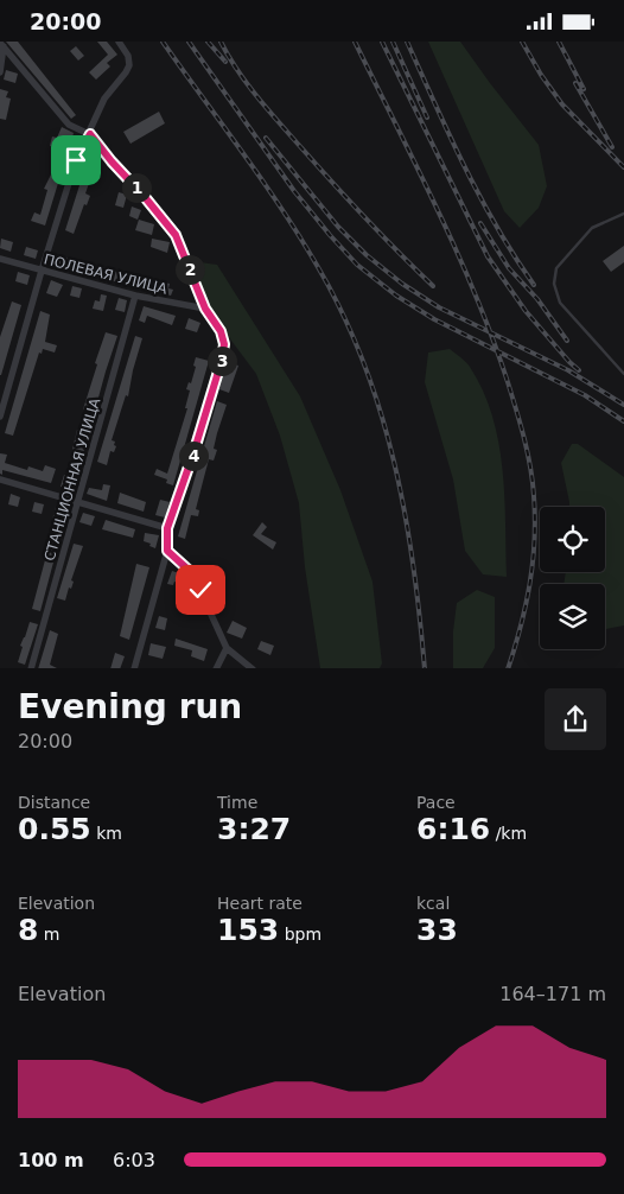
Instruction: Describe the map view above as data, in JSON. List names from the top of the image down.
{
  "streets": {
    "street": ["ПОЛЕВАЯ УЛИЦА", "СТАНЦИОННАЯ УЛИЦА"]
  },
  "crossings": [
    ["ПОЛЕВАЯ УЛИЦА", "СТАНЦИОННАЯ УЛИЦА"]
  ],
  "page": {
    "status": "20:00",
    "pins": [
      "1",
      "2",
      "3",
      "4"
    ],
    "heading": ["Evening run", "20:00"],
    "stats": [
      ["Distance", "0.55 km"],
      ["Time", "3:27"],
      ["Pace", "6:16 /km"],
      ["Elevation", "8 m"],
      ["Heart rate", "153 bpm"],
      ["kcal", "33"]
    ],
    "chart": ["Elevation", "164–171 m"],
    "list": [
      {
        "name": "100 m",
        "note": "6:03"
      }
    ]
  }
}
